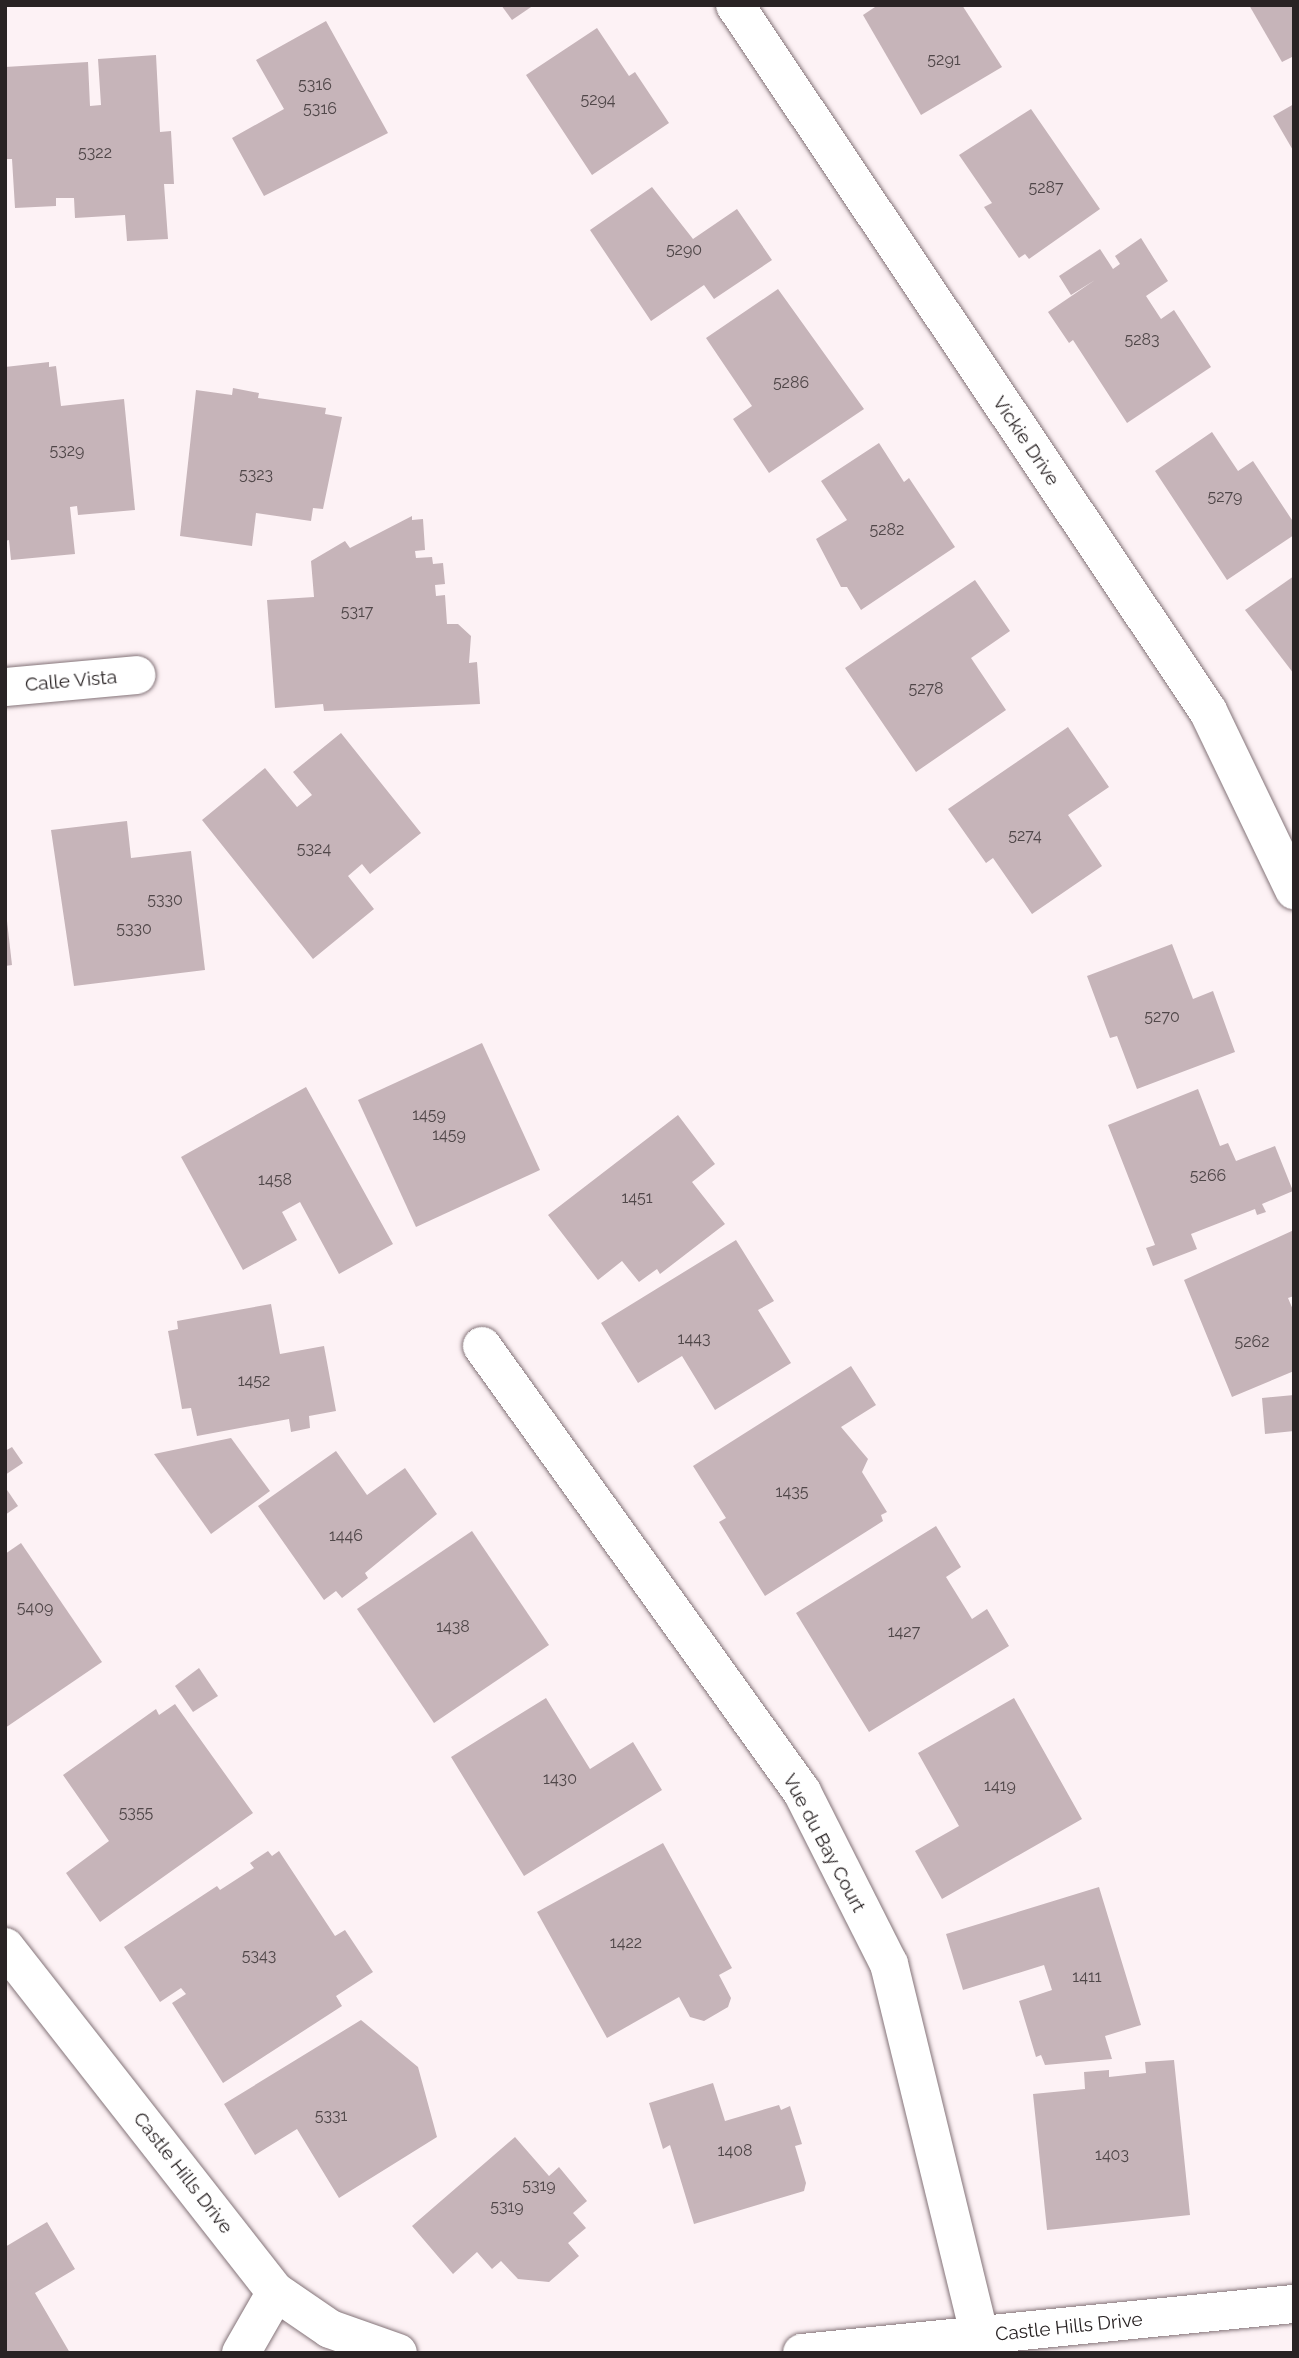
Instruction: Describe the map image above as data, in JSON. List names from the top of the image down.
{
  "streets": {
    "street": [
      "Vickie Drive",
      "Calle Vista",
      "Vue du Bay Court",
      "Castle Hills Drive"
    ]
  },
  "crossings": [
    ["Vue du Bay Court", "Castle Hills Drive"]
  ],
  "house_numbers": [
    "5291",
    "5316",
    "5294",
    "5316",
    "5322",
    "5287",
    "5290",
    "5283",
    "5286",
    "5329",
    "5323",
    "5279",
    "5282",
    "5317",
    "5278",
    "5274",
    "5324",
    "5330",
    "5330",
    "5270",
    "1459",
    "1459",
    "5266",
    "1458",
    "1451",
    "1443",
    "5262",
    "1452",
    "1435",
    "1446",
    "5409",
    "1438",
    "1427",
    "1430",
    "1419",
    "5355",
    "1422",
    "5343",
    "1411",
    "5331",
    "1408",
    "1403",
    "5319",
    "5319"
  ]
}
